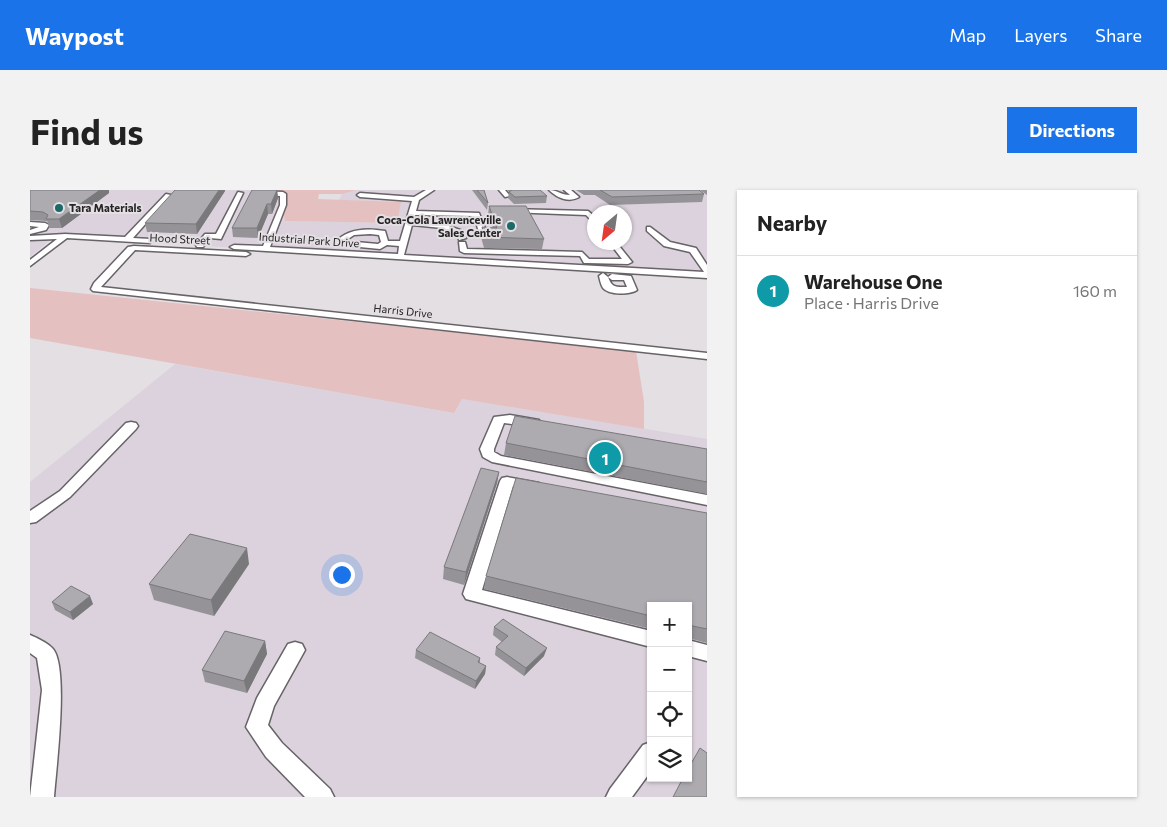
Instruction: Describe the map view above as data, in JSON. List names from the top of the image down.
{
  "streets": {
    "street": ["Hood Street", "Industrial Park Drive", "Harris Drive"]
  },
  "crossings": [
    ["Hood Street", "Industrial Park Drive"],
    ["Hood Street", "Harris Drive"]
  ],
  "places": ["Tara Materials", "Coca-Cola Lawrenceville Sales Center"],
  "north": "bottom left",
  "page": {
    "header": "Waypost",
    "nav": ["Map", "Layers", "Share"],
    "buttons": "Directions",
    "title": "Find us",
    "heading": "Nearby",
    "list": [
      {
        "mark": "1",
        "name": "Warehouse One",
        "note": "Place · Harris Drive",
        "value": "160 m"
      }
    ],
    "pins": "1",
    "map_buttons": ["+", "−"]
  }
}
